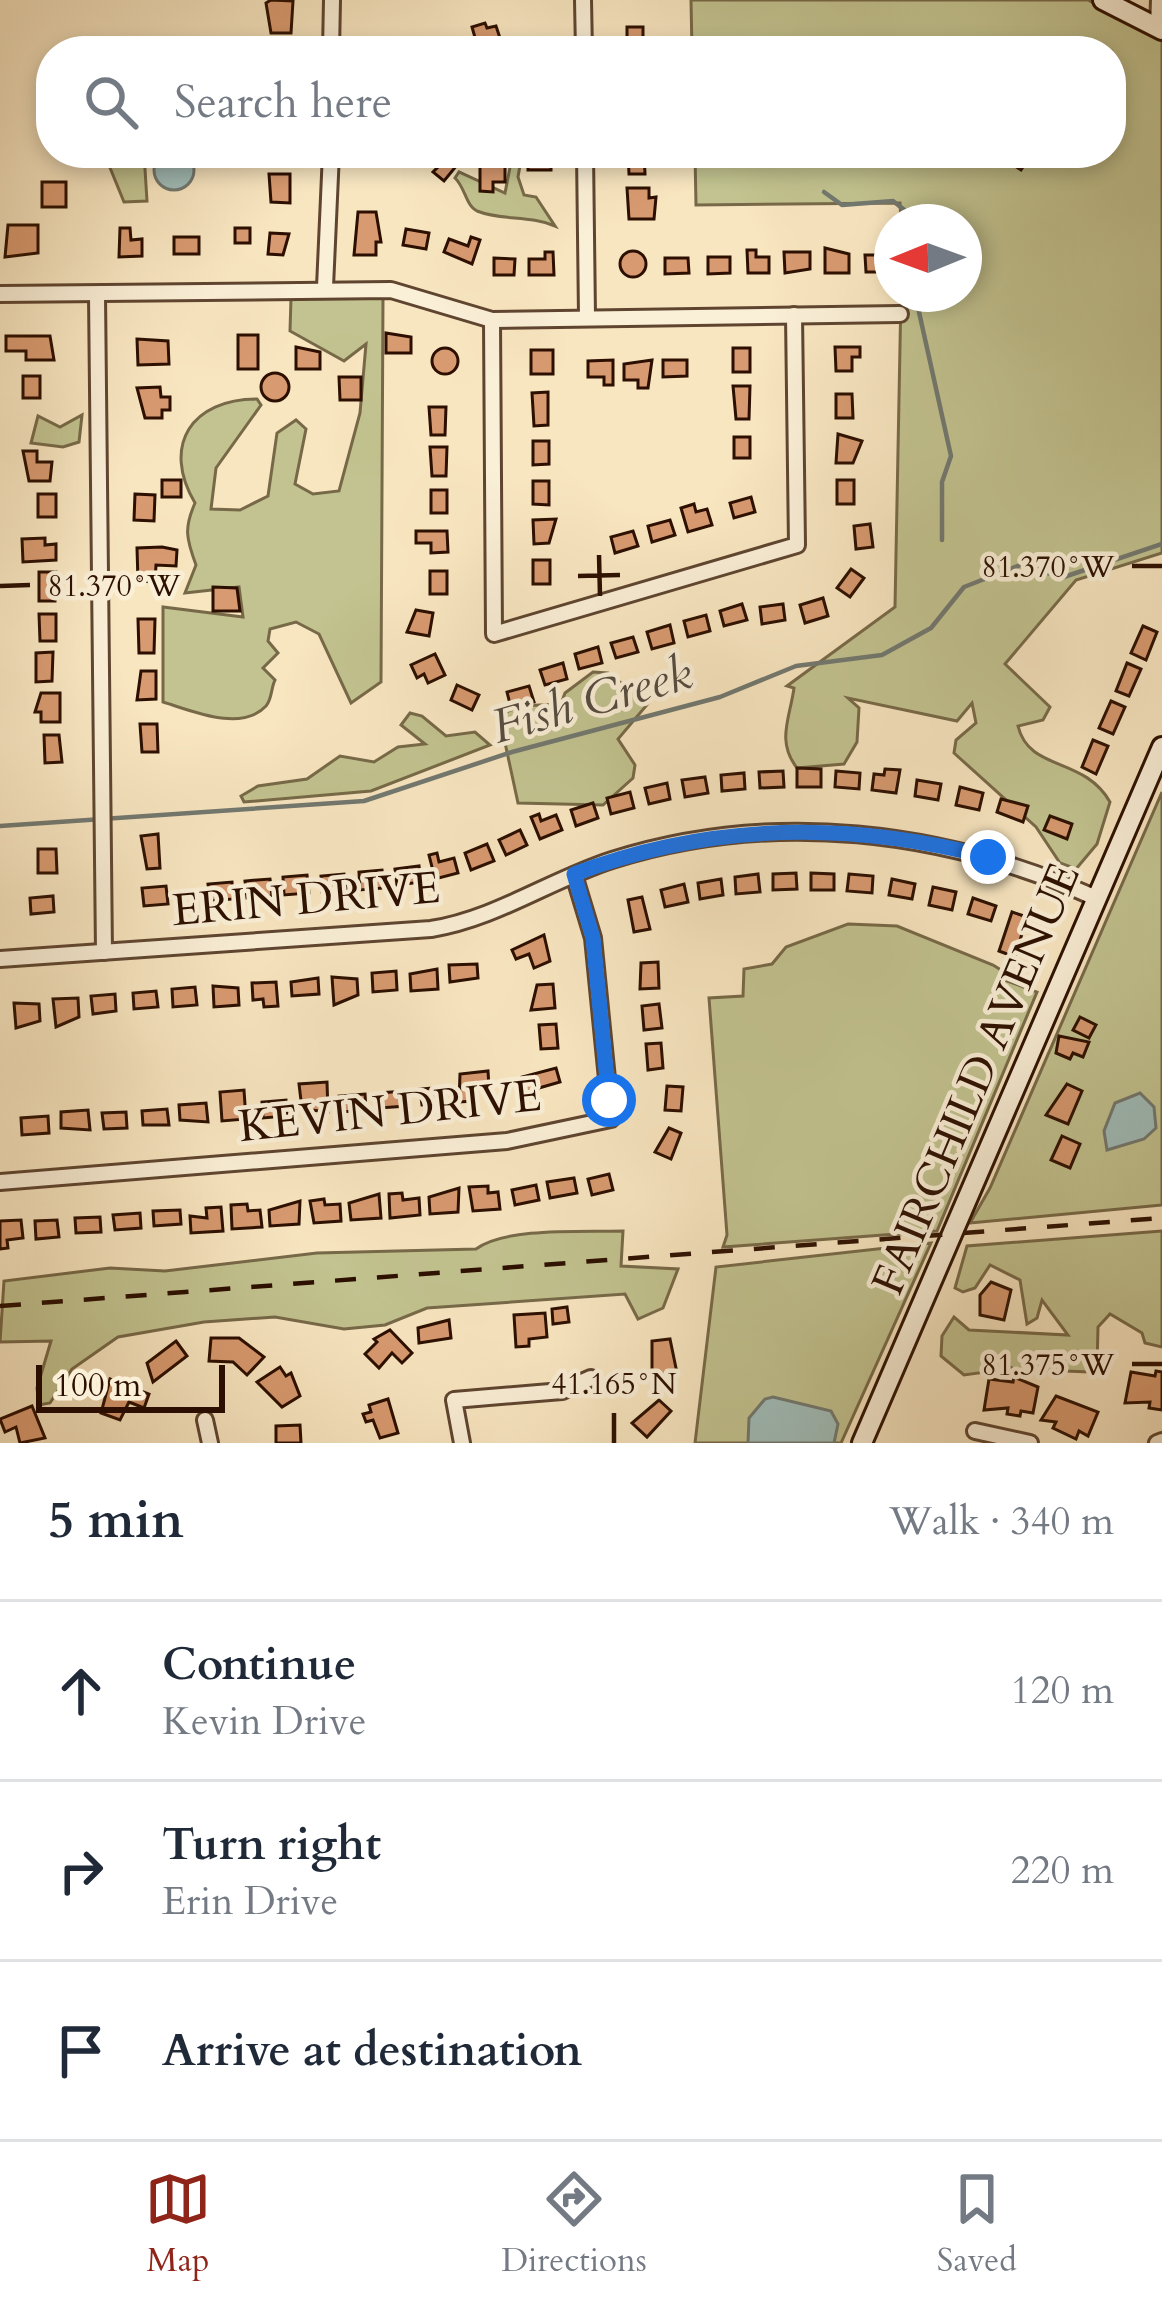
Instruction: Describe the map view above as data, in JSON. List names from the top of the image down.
{
  "streets": {
    "main road": ["FAIRCHILD AVENUE"],
    "street": ["ERIN DRIVE", "KEVIN DRIVE"]
  },
  "crossings": [
    ["ERIN DRIVE", "FAIRCHILD AVENUE"],
    ["ERIN DRIVE", "KEVIN DRIVE"]
  ],
  "water": ["Fish Creek"],
  "scale_bar": "100 m",
  "north": "left",
  "page": {
    "search": "Search here",
    "scale": "100 m",
    "heading": ["5 min", "Walk · 340 m"],
    "list": [
      ["Continue", "Kevin Drive", "120 m"],
      ["Turn right", "Erin Drive", "220 m"],
      "Arrive at destination"
    ],
    "nav": ["Map", "Directions", "Saved"]
  },
  "coordinates": ["81.370°W", "81.375°W", "41.165°N"]
}
